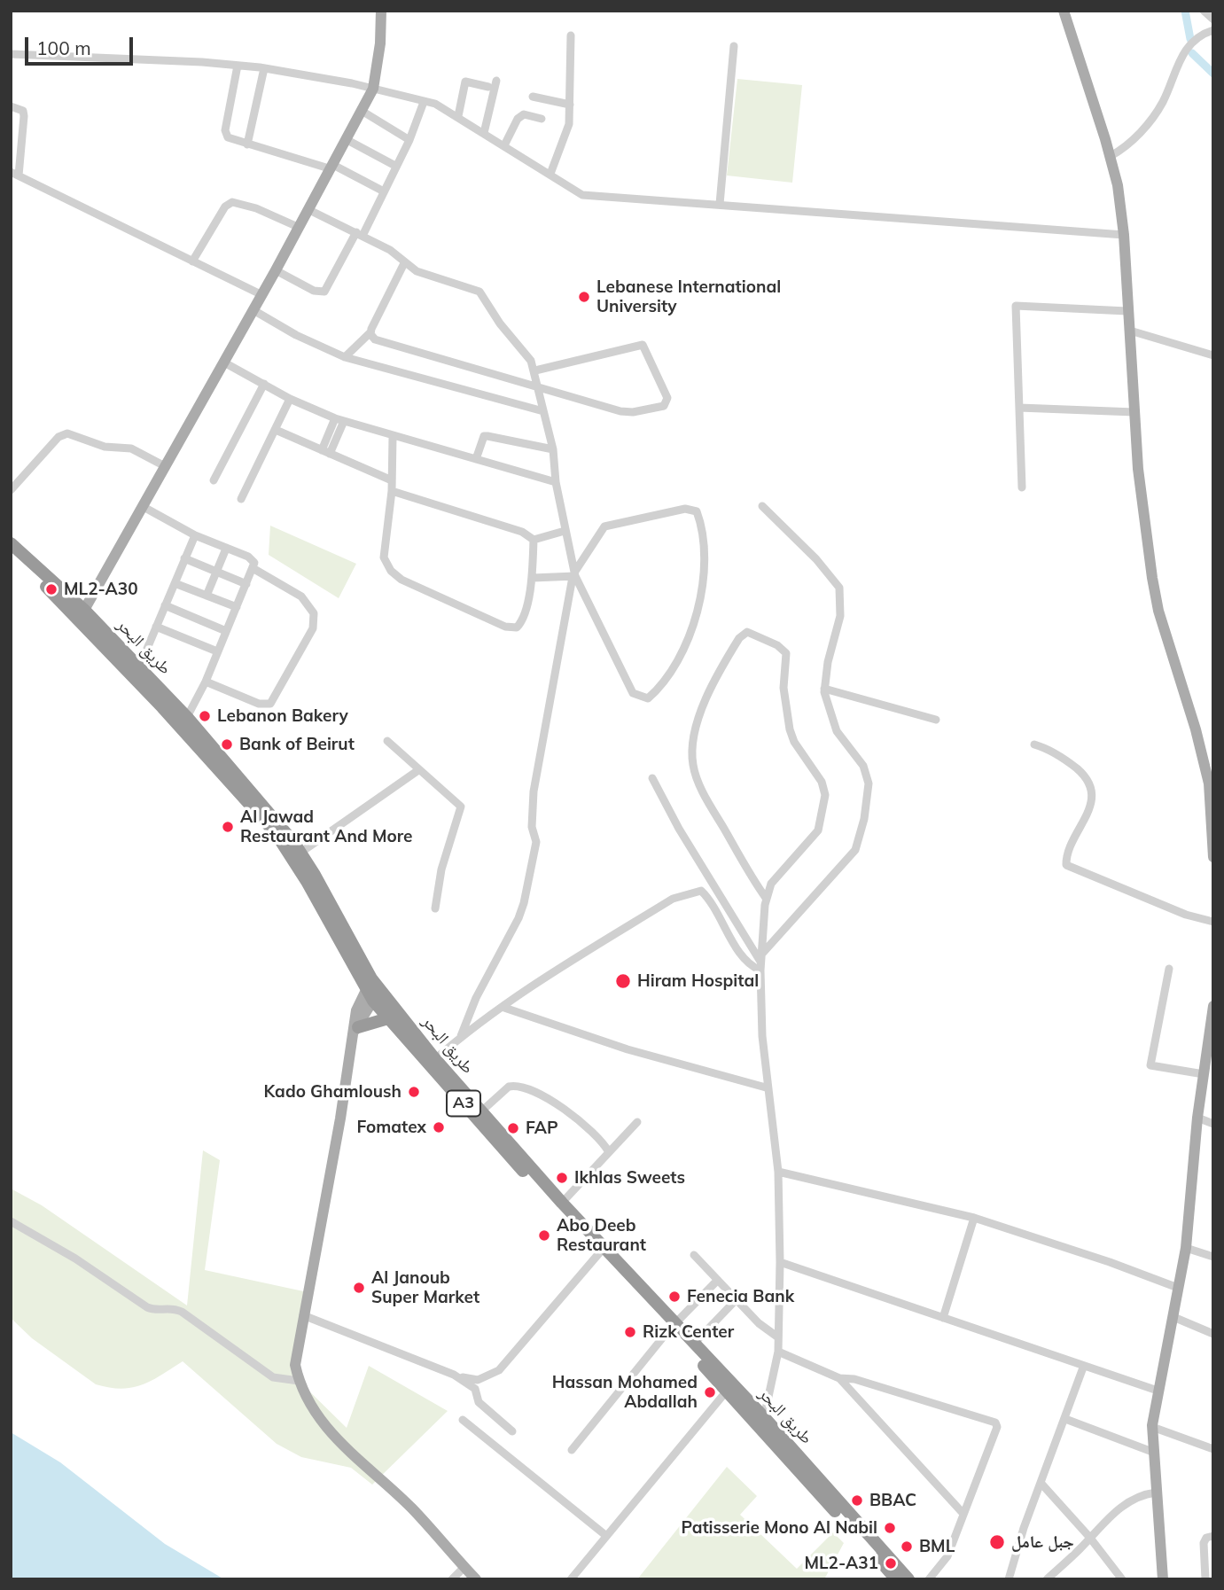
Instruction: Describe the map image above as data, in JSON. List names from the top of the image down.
{
  "streets": {
    "highway": ["طريق البحر", "A3"]
  },
  "places": [
    "Lebanese International University",
    "ML2-A30",
    "Lebanon Bakery",
    "Bank of Beirut",
    "Al Jawad Restaurant And More",
    "Hiram Hospital",
    "Kado Ghamloush",
    "Fomatex",
    "FAP",
    "Ikhlas Sweets",
    "Abo Deeb Restaurant",
    "Al Janoub Super Market",
    "Fenecia Bank",
    "Rizk Center",
    "Hassan Mohamed Abdallah",
    "BBAC",
    "Patisserie Mono Al Nabil",
    "جبل عامل",
    "BML",
    "ML2-A31"
  ],
  "scale_bar": "100 m"
}
